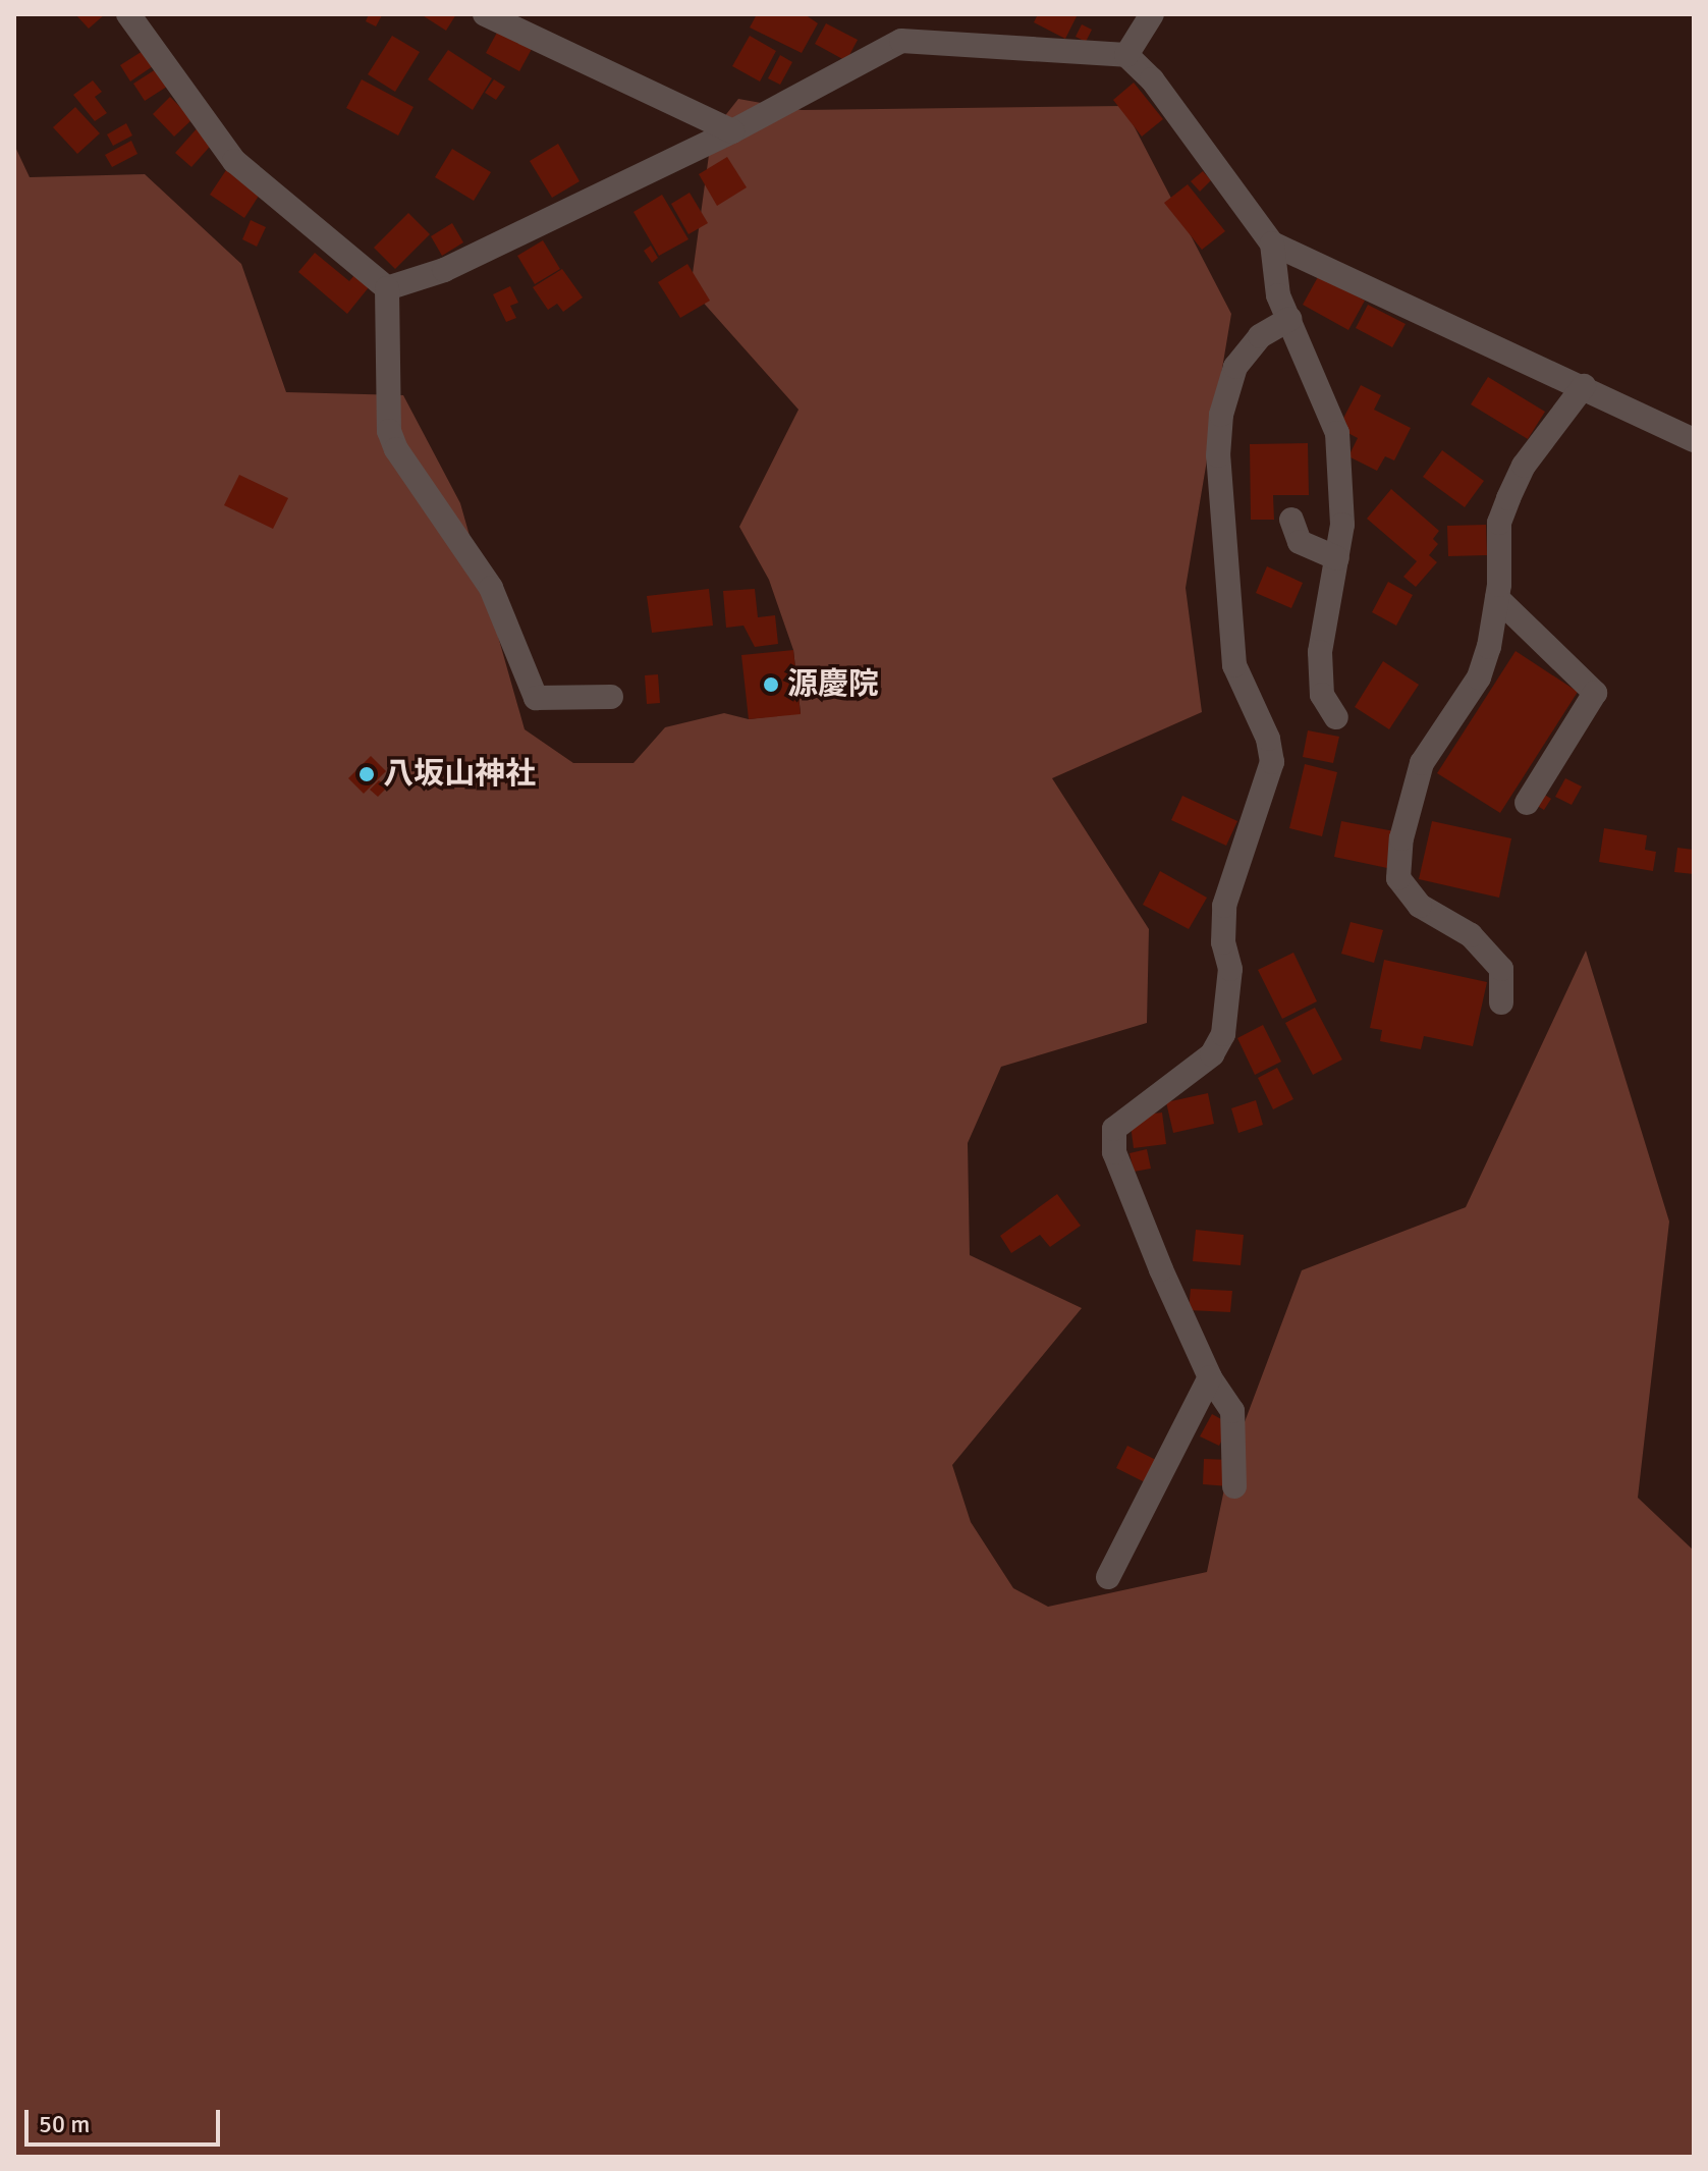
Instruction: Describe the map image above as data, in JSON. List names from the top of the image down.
{
  "places": ["源慶院", "八坂山神社"],
  "scale_bar": "50 m"
}
